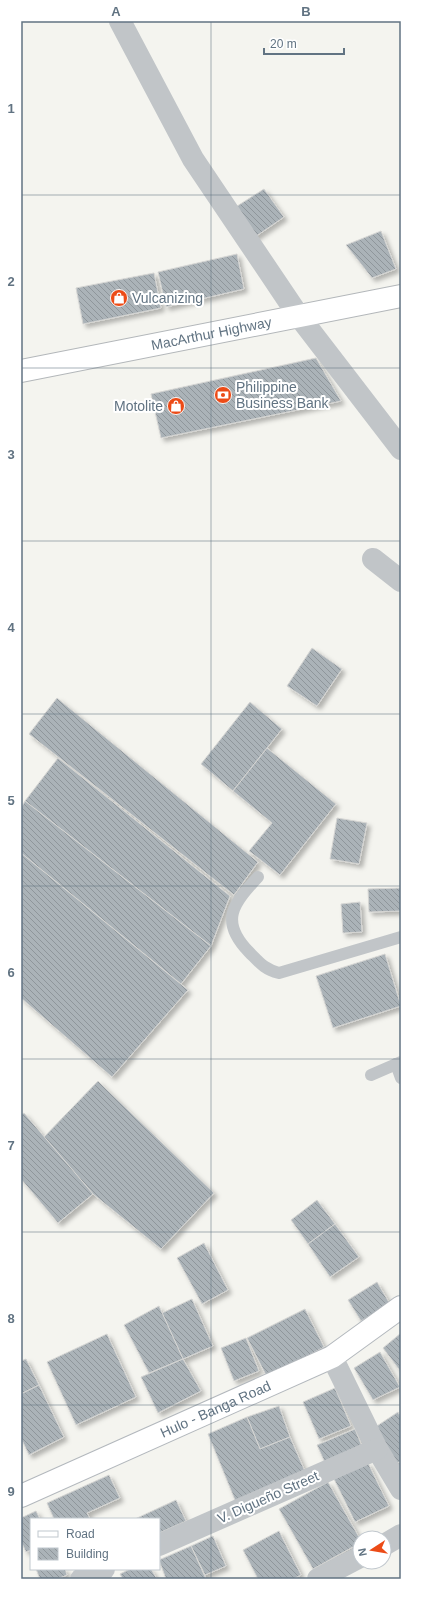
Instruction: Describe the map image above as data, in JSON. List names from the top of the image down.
{
  "streets": {
    "main road": ["MacArthur Highway", "Hulo - Banga Road"],
    "street": ["V. Digueño Street"]
  },
  "places": {
    "shop": ["Vulcanizing", "Motolite"],
    "bank": ["Philippine Business Bank"]
  },
  "legend": ["Road", "Building"],
  "scale_bar": "20 m",
  "north": "left",
  "grid": {
    "columns": ["A", "B"],
    "rows": [
      "1",
      "2",
      "3",
      "4",
      "5",
      "6",
      "7",
      "8",
      "9"
    ]
  }
}
